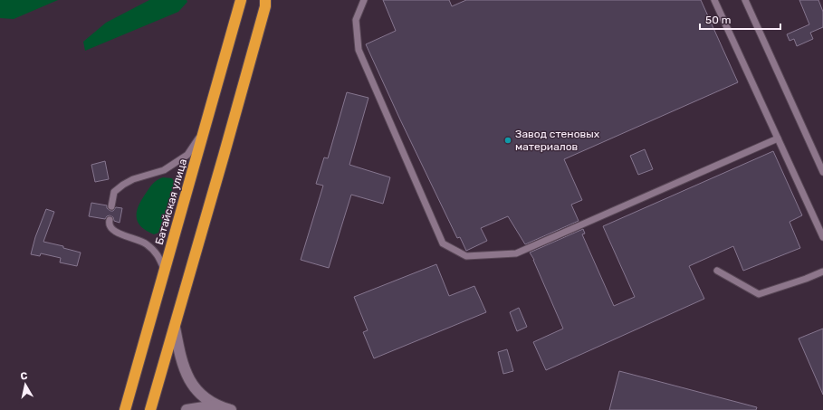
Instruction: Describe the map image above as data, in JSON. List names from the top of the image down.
{
  "streets": {
    "highway": ["Батайская улица"]
  },
  "places": ["Завод стеновых материалов"],
  "scale_bar": "50 m",
  "north": "top"
}
